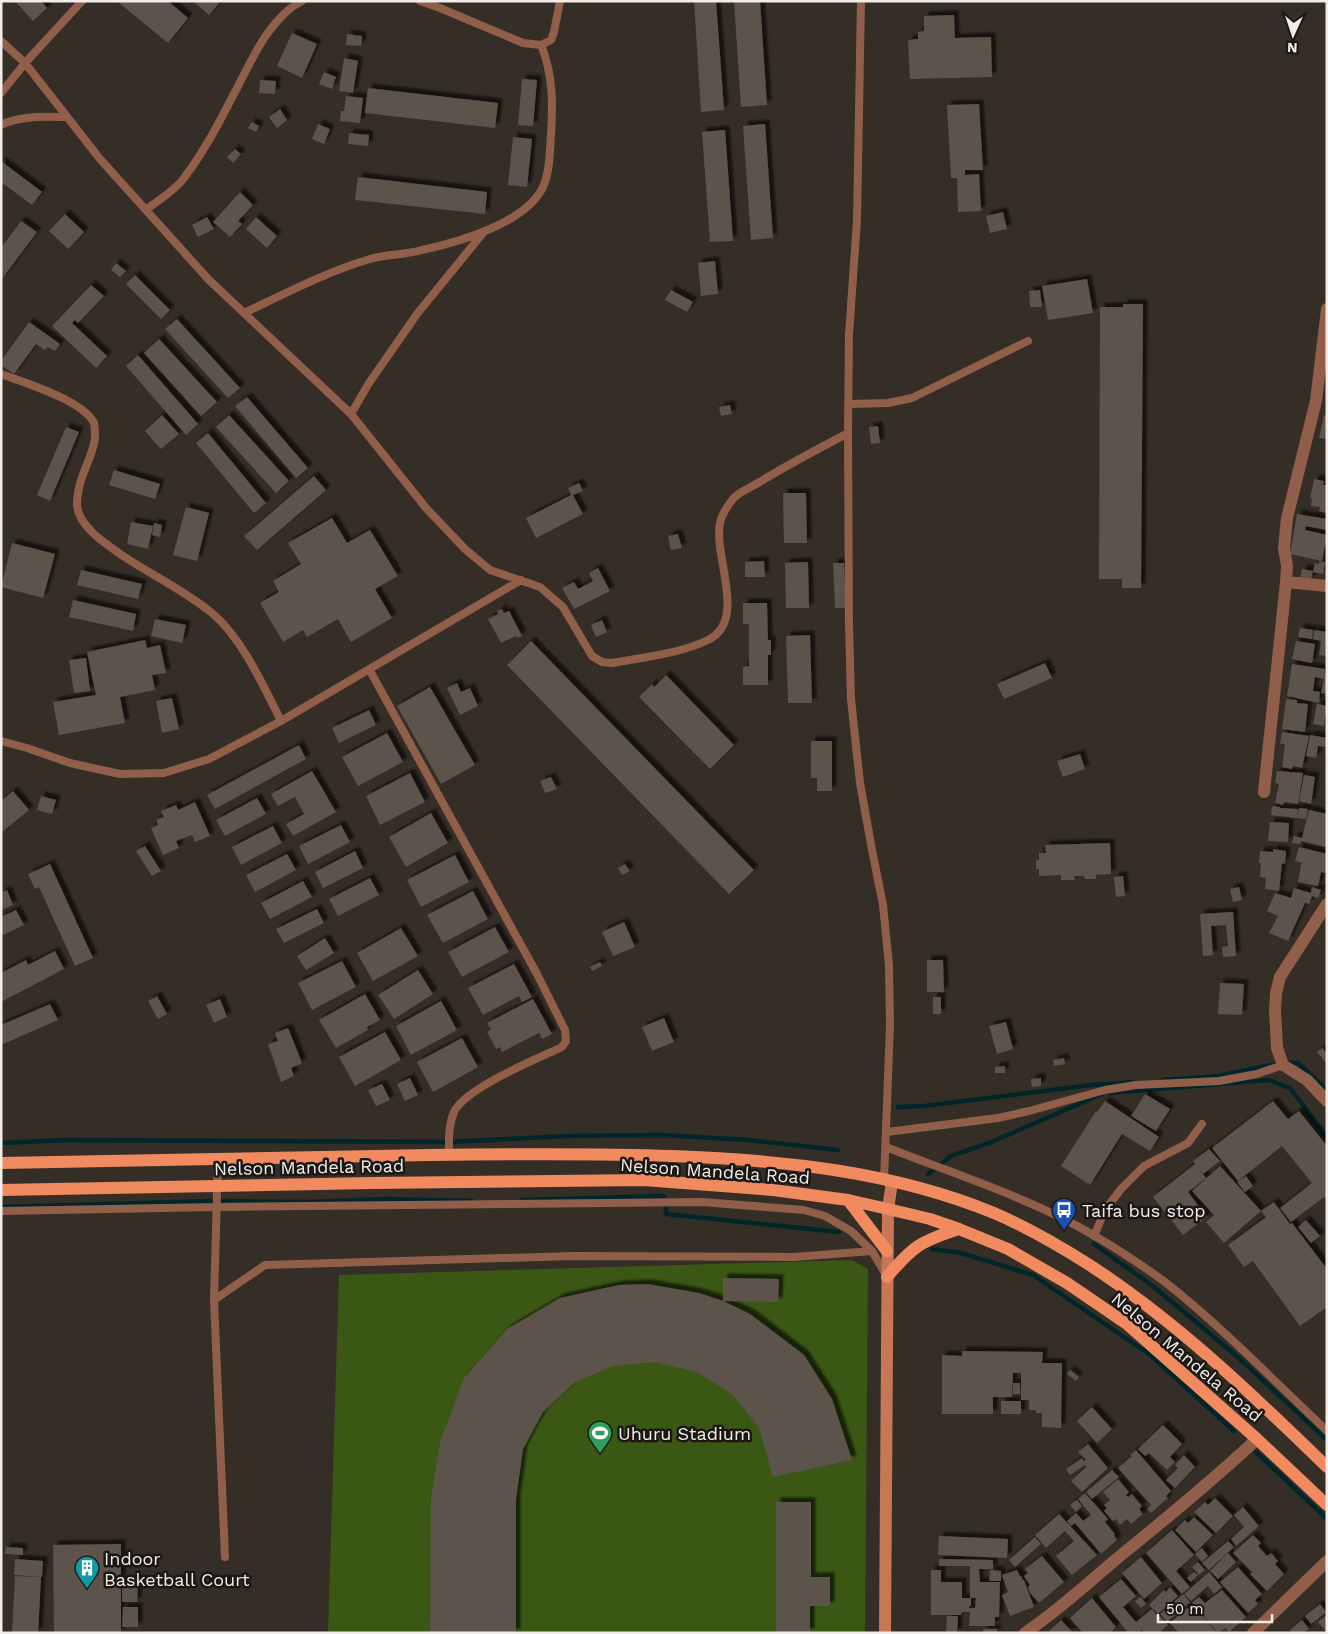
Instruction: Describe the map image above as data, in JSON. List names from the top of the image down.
{
  "streets": {
    "main road": ["Nelson Mandela Road"]
  },
  "places": {
    "bus stop": ["Taifa bus stop"],
    "sports": ["Uhuru Stadium"],
    "building": ["Indoor Basketball Court"]
  },
  "scale_bar": "50 m",
  "north": "bottom"
}
